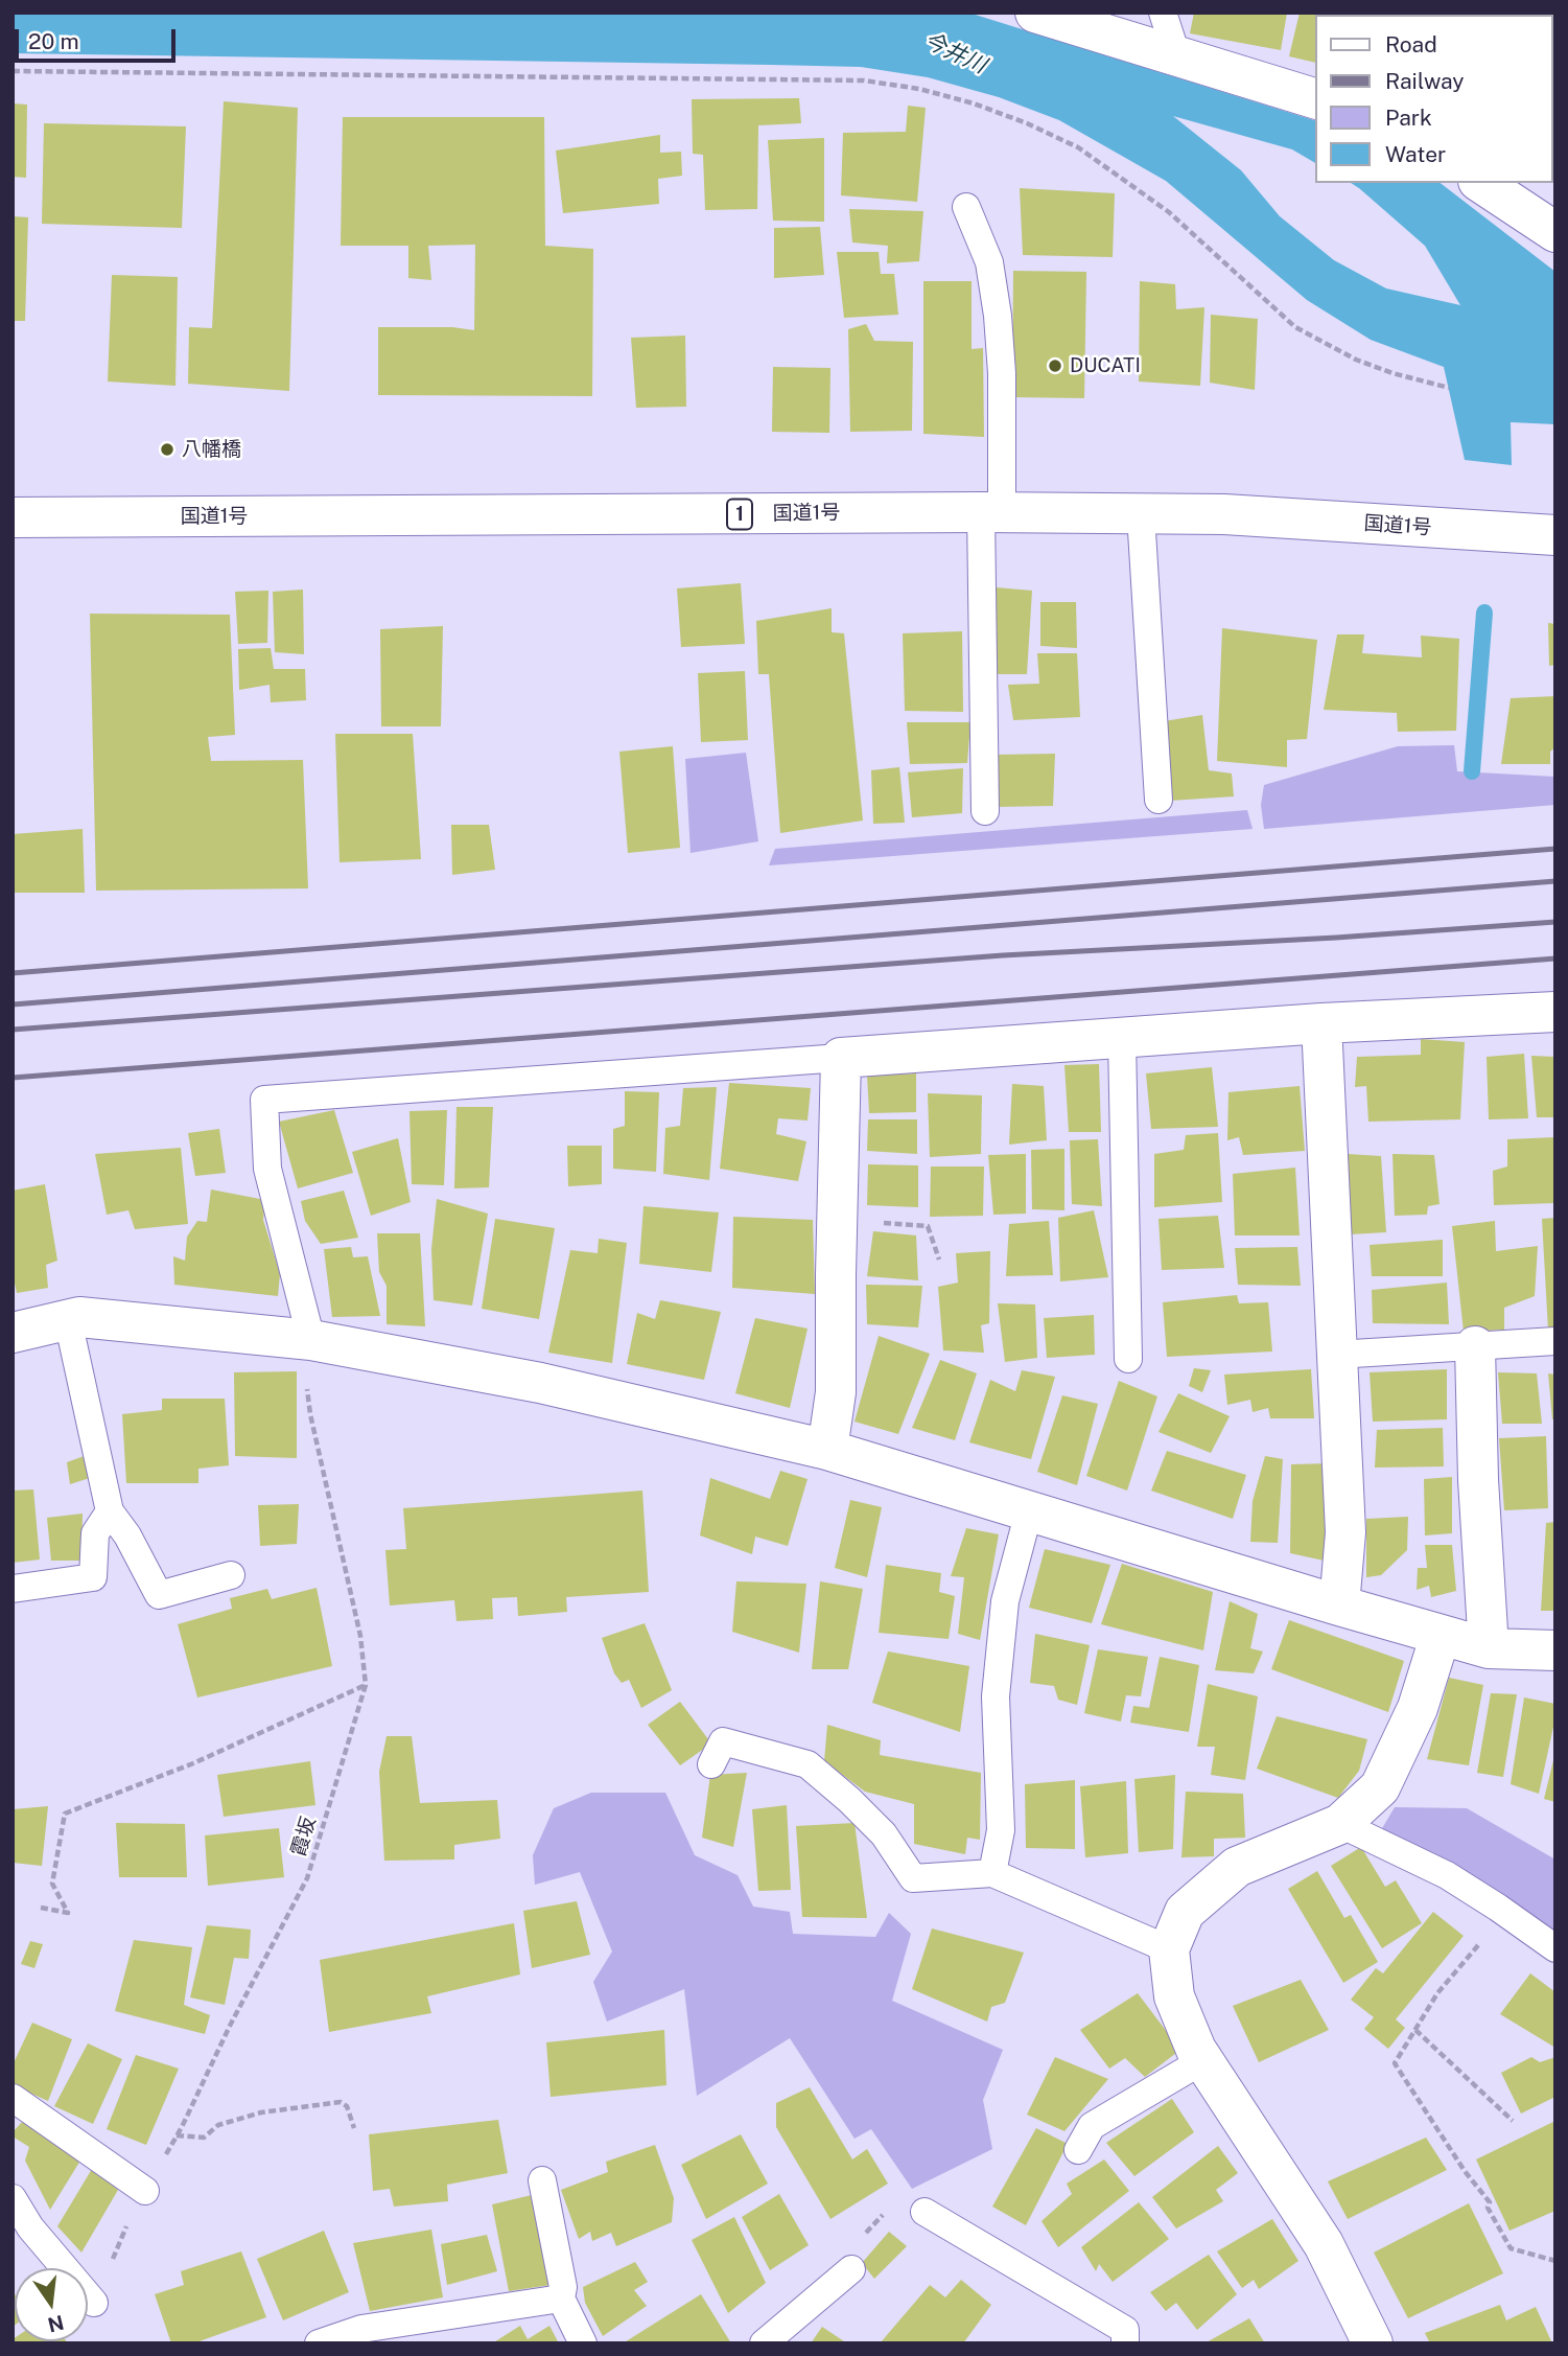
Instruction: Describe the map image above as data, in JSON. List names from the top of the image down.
{
  "streets": {
    "main road": ["国道1号", "1"],
    "path": ["霞坂"]
  },
  "water": ["今井川"],
  "places": ["DUCATI", "八幡橋"],
  "legend": [
    "Road",
    "Railway",
    "Park",
    "Water"
  ],
  "scale_bar": "20 m",
  "north": "bottom"
}
